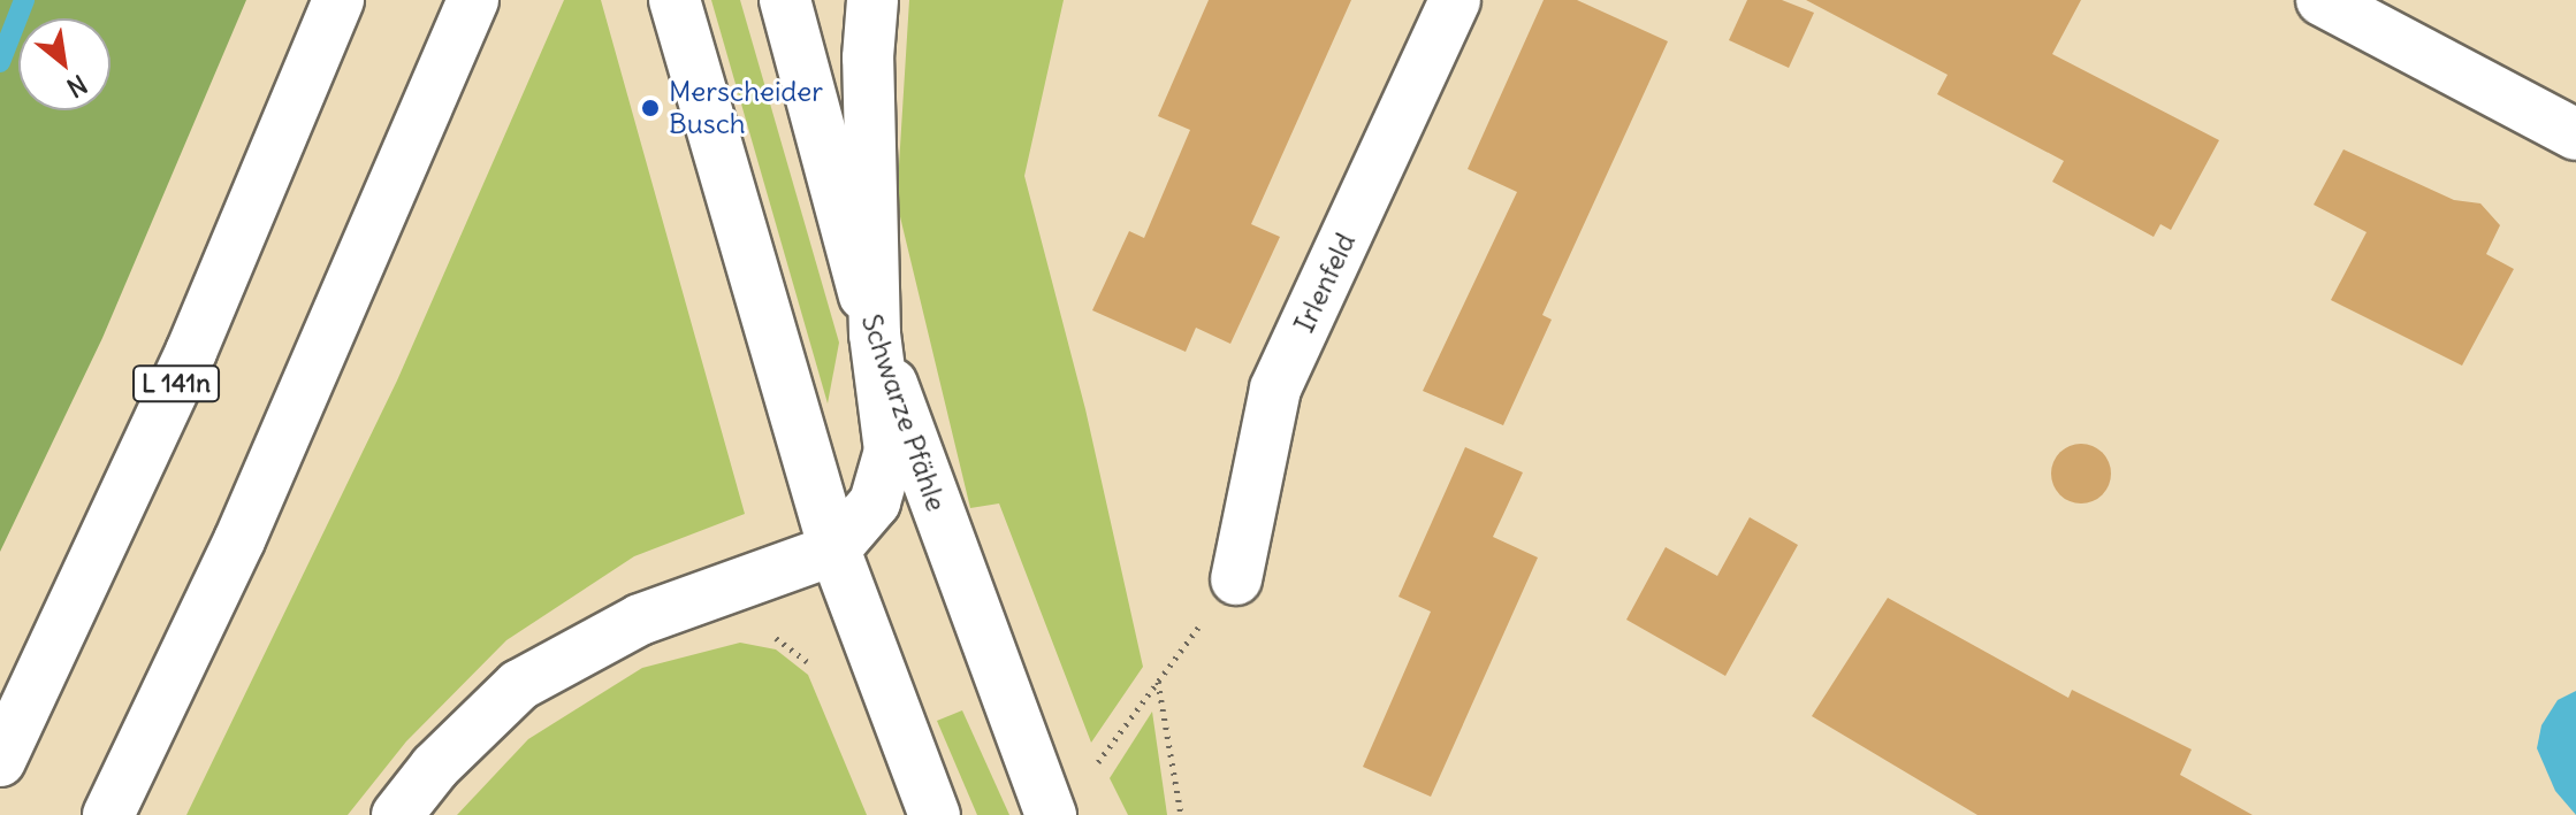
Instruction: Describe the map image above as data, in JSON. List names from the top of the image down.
{
  "streets": {
    "main road": ["Irlenfeld", "L 141n", "Schwarze Pfähle"]
  },
  "places": ["Merscheider Busch"],
  "north": "bottom right"
}
